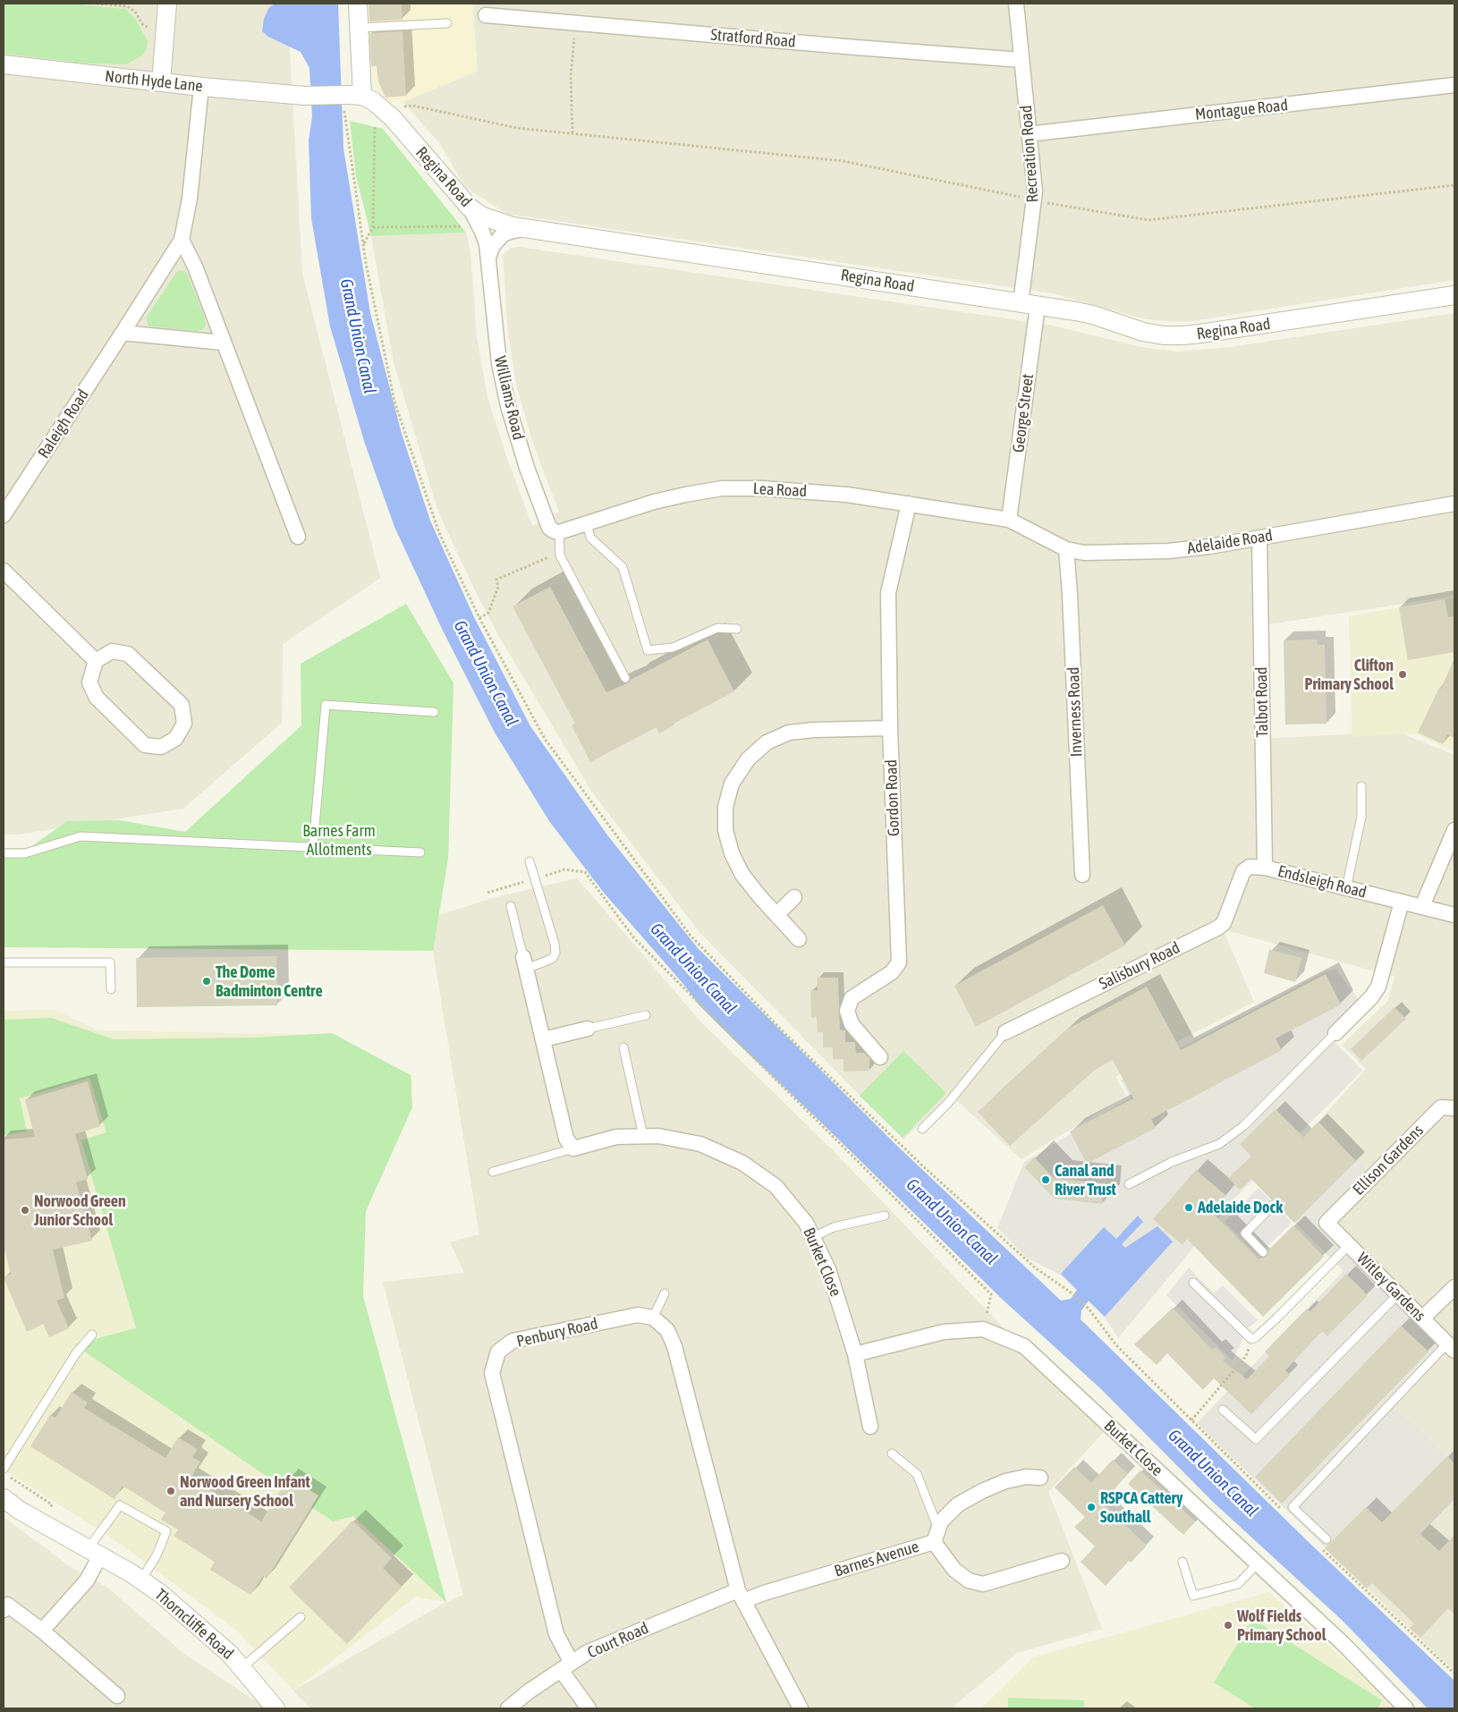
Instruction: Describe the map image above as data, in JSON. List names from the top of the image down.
{
  "streets": {
    "street": [
      "Stratford Road",
      "North Hyde Lane",
      "Montague Road",
      "Recreation Road",
      "Regina Road",
      "Williams Road",
      "George Street",
      "Raleigh Road",
      "Lea Road",
      "Adelaide Road",
      "Talbot Road",
      "Inverness Road",
      "Gordon Road",
      "Endsleigh Road",
      "Salisbury Road",
      "Ellison Gardens",
      "Burket Close",
      "Witley Gardens",
      "Penbury Road",
      "Barnes Avenue",
      "Thorncliffe Road",
      "Court Road"
    ]
  },
  "crossings": [
    ["Stratford Road", "Recreation Road"],
    ["North Hyde Lane", "Regina Road"],
    ["North Hyde Lane", "Raleigh Road"],
    ["Montague Road", "Recreation Road"],
    ["Recreation Road", "Regina Road"],
    ["Recreation Road", "George Street"],
    ["Regina Road", "Williams Road"],
    ["Regina Road", "George Street"],
    ["Williams Road", "Lea Road"],
    ["George Street", "Lea Road"],
    ["George Street", "Adelaide Road"],
    ["Lea Road", "Adelaide Road"],
    ["Lea Road", "Gordon Road"],
    ["Adelaide Road", "Talbot Road"],
    ["Adelaide Road", "Inverness Road"],
    ["Talbot Road", "Endsleigh Road"],
    ["Endsleigh Road", "Salisbury Road"],
    ["Ellison Gardens", "Witley Gardens"],
    ["Penbury Road", "Court Road"],
    ["Barnes Avenue", "Court Road"]
  ],
  "water": ["Grand Union Canal"],
  "parks": ["Barnes Farm Allotments"],
  "places": [
    "Clifton Primary School",
    "The Dome Badminton Centre",
    "Canal and River Trust",
    "Adelaide Dock",
    "Norwood Green Junior School",
    "Norwood Green Infant and Nursery School",
    "RSPCA Cattery Southall",
    "Wolf Fields Primary School"
  ]
}
